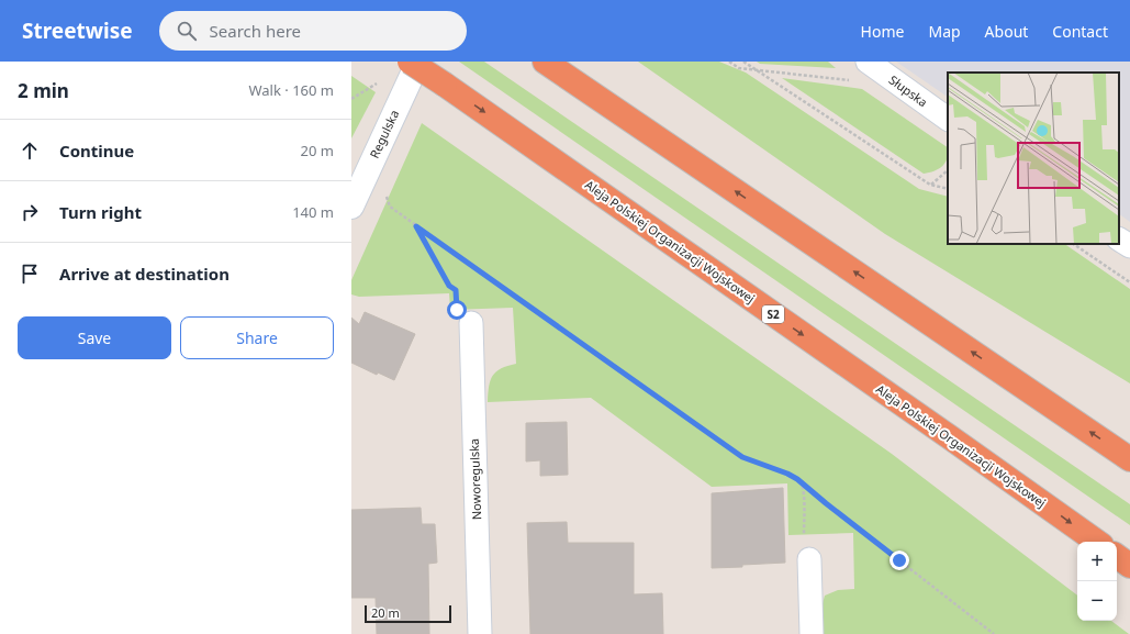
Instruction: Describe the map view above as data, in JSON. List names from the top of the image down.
{
  "streets": {
    "highway": ["Aleja Polskiej Organizacji Wojskowej", "S2"],
    "street": ["Słupska", "Regulska", "Noworegulska"]
  },
  "scale_bar": "20 m",
  "page": {
    "header": "Streetwise",
    "search": "Search here",
    "nav": [
      "Home",
      "Map",
      "About",
      "Contact"
    ],
    "heading": ["2 min", "Walk · 160 m"],
    "list": [
      ["Continue", "20 m"],
      ["Turn right", "140 m"],
      "Arrive at destination"
    ],
    "buttons": ["Save", "Share"],
    "map_buttons": ["+", "−"],
    "scale": "20 m"
  }
}
